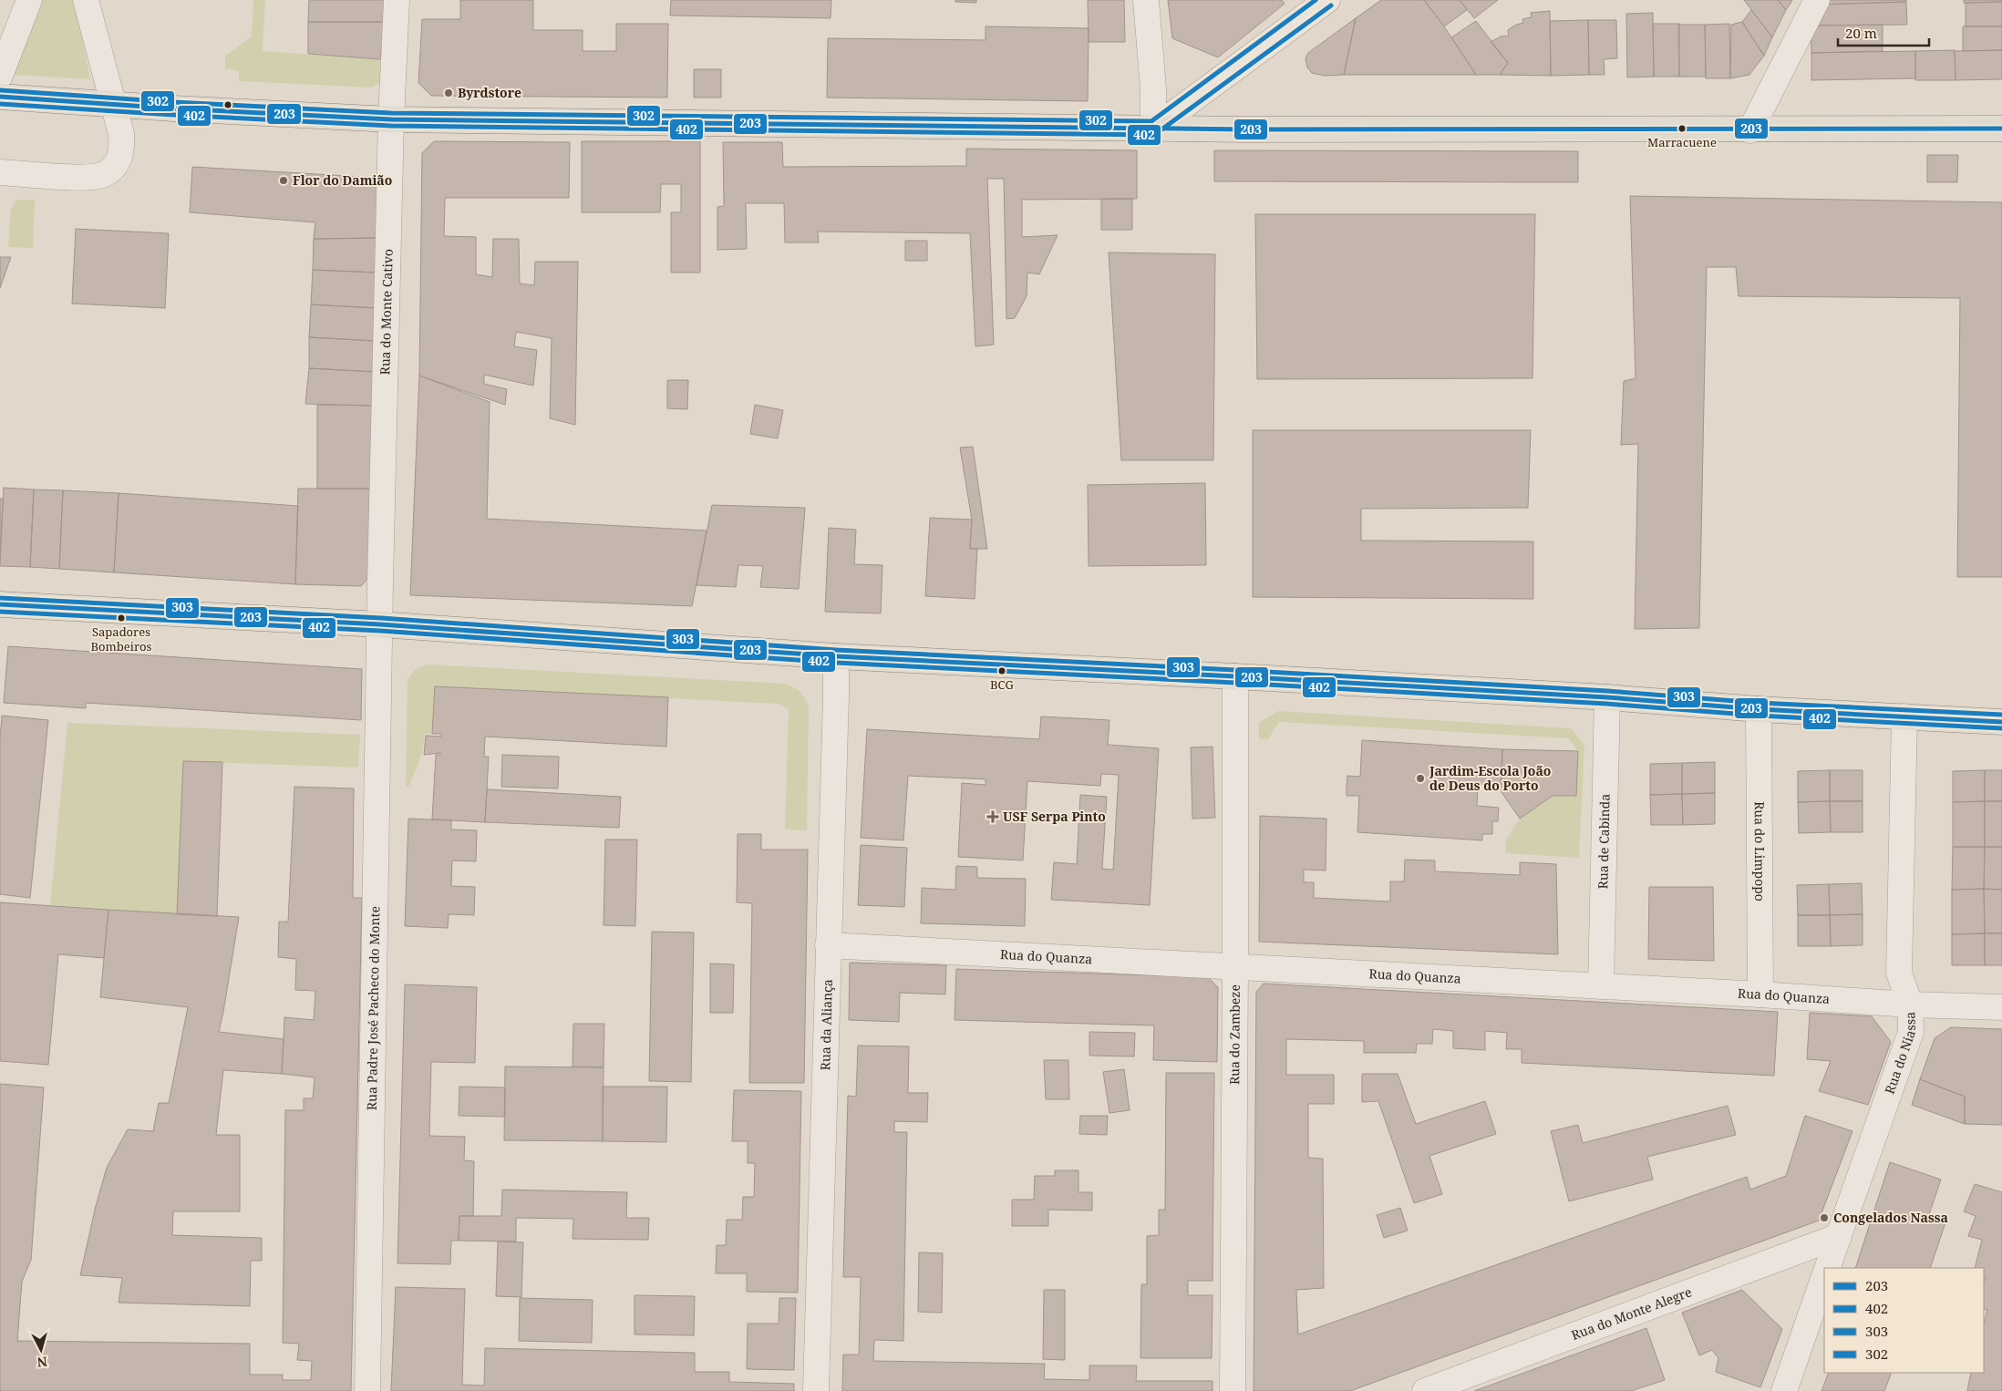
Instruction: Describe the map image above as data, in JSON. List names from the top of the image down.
{
  "streets": {
    "street": [
      "Rua do Monte Cativo",
      "Rua de Cabinda",
      "Rua do Limpopo",
      "Rua do Quanza",
      "Rua Padre José Pacheco do Monte",
      "Rua da Aliança",
      "Rua do Zambeze",
      "Rua do Niassa",
      "Rua do Monte Alegre"
    ]
  },
  "crossings": [
    ["Rua do Monte Cativo", "Rua Padre José Pacheco do Monte"],
    ["Rua de Cabinda", "Rua do Quanza"],
    ["Rua do Limpopo", "Rua do Quanza"],
    ["Rua do Quanza", "Rua da Aliança"],
    ["Rua do Quanza", "Rua do Zambeze"],
    ["Rua do Quanza", "Rua do Niassa"],
    ["Rua do Niassa", "Rua do Monte Alegre"]
  ],
  "places": {
    "other": [
      "Byrdstore",
      "Marracuene",
      "Flor do Damião",
      "Sapadores Bombeiros",
      "BCG",
      "Jardim-Escola João de Deus do Porto",
      "Congelados Nassa"
    ],
    "health": ["USF Serpa Pinto"]
  },
  "lines": [
    "transit line 302",
    "transit line 402",
    "transit line 203",
    "transit line 303"
  ],
  "legend": [
    "203",
    "402",
    "303",
    "302"
  ],
  "scale_bar": "20 m",
  "north": "bottom"
}
